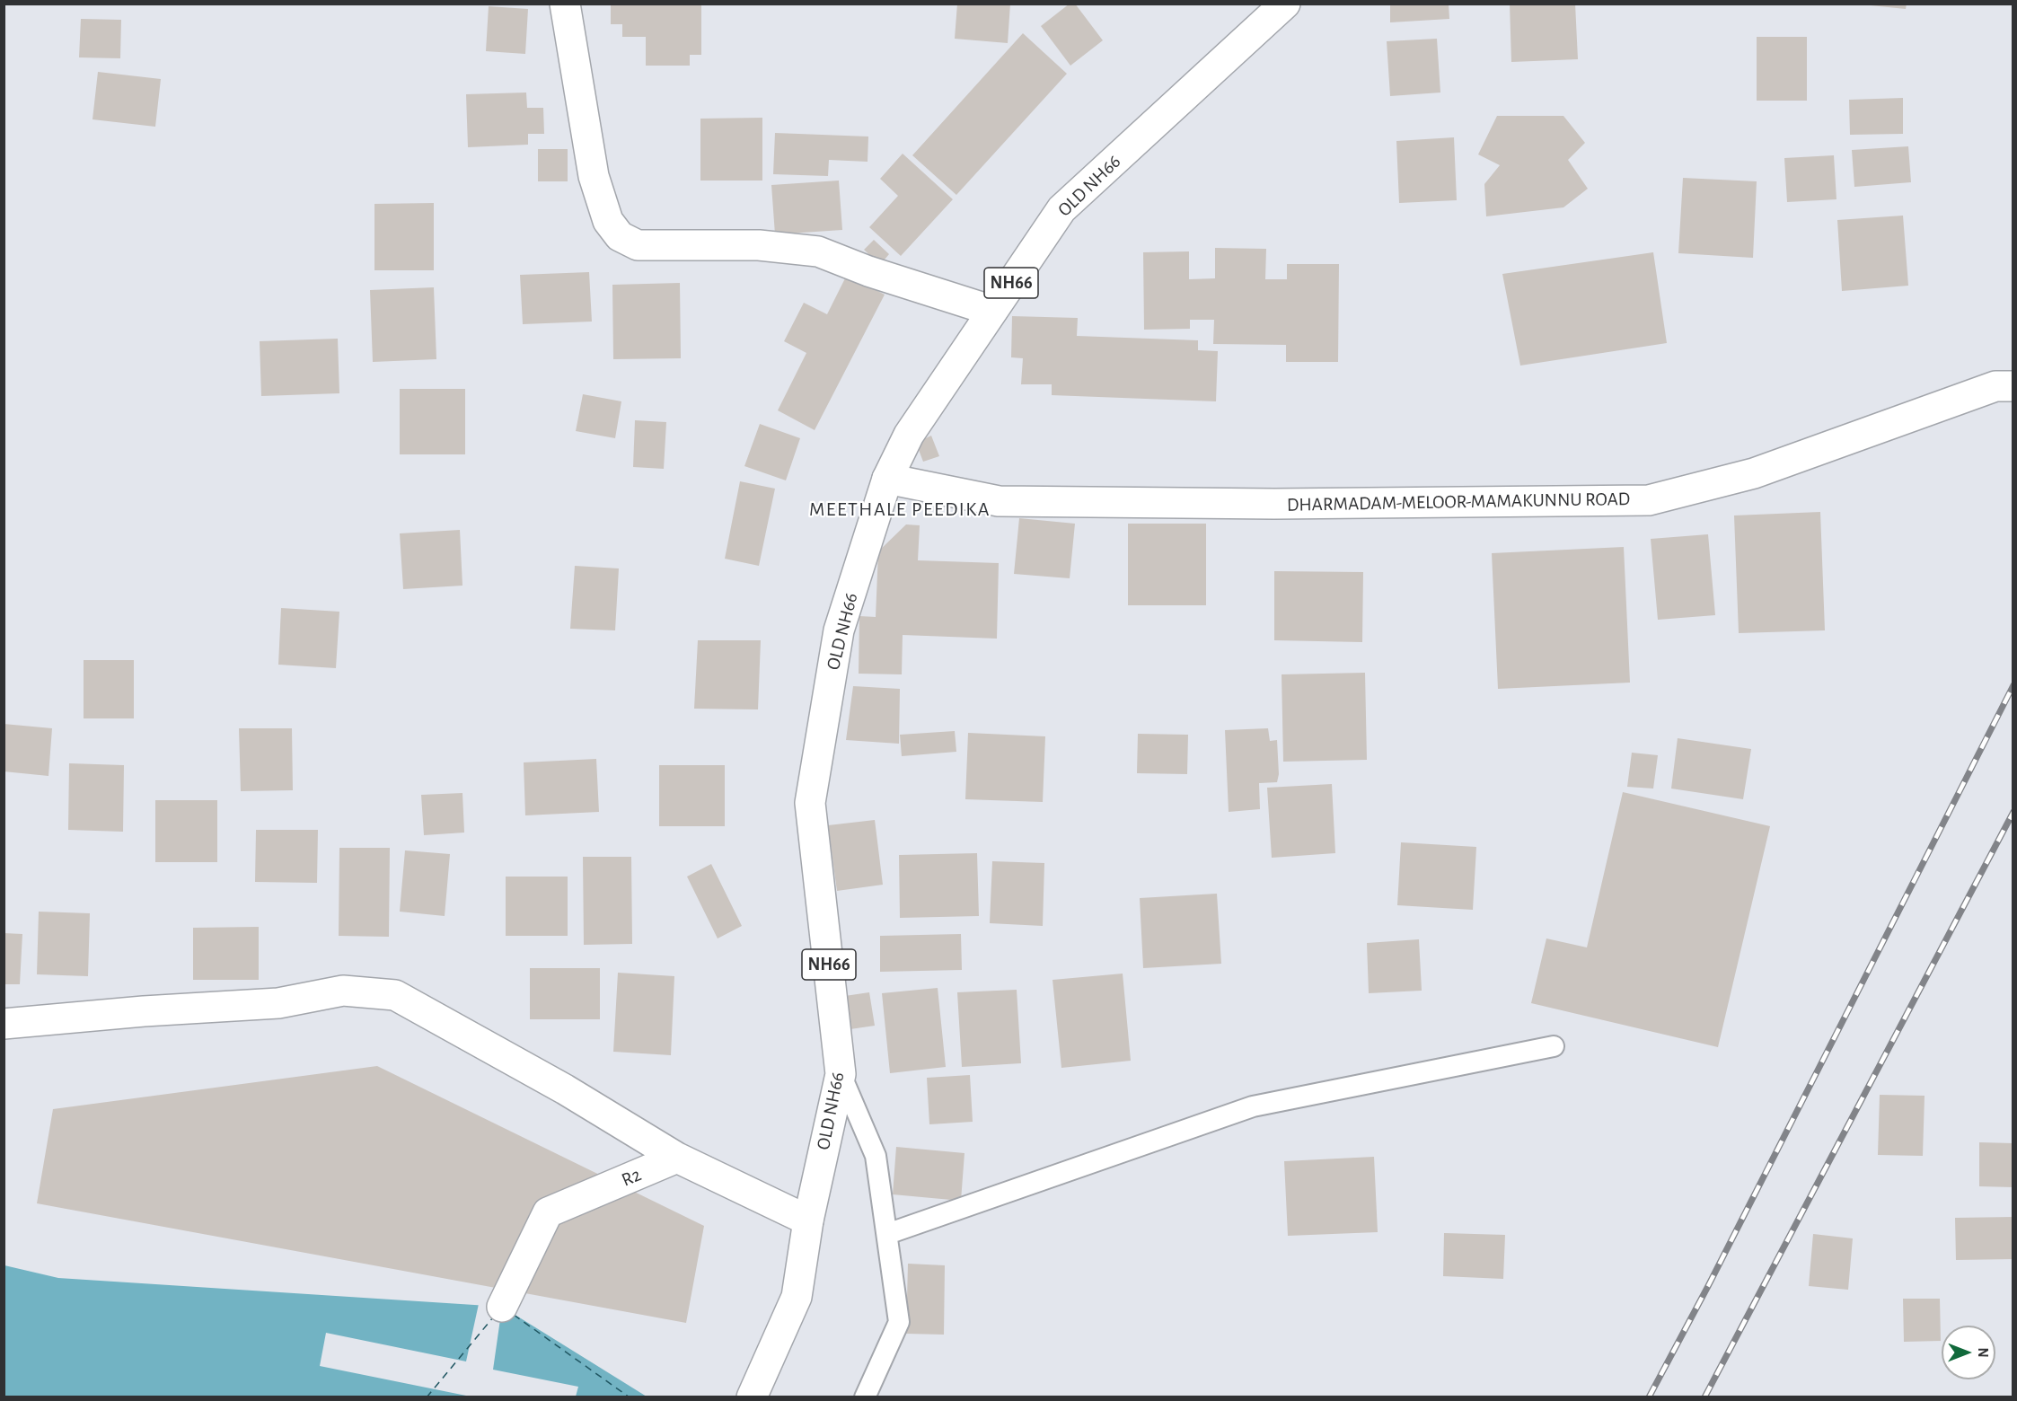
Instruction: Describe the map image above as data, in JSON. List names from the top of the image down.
{
  "streets": {
    "main road": [
      "OLD NH66",
      "NH66",
      "DHARMADAM-MELOOR-MAMAKUNNU ROAD",
      "R2"
    ]
  },
  "crossings": [
    ["OLD NH66", "DHARMADAM-MELOOR-MAMAKUNNU ROAD"]
  ],
  "districts": ["MEETHALE PEEDIKA"],
  "north": "right"
}
